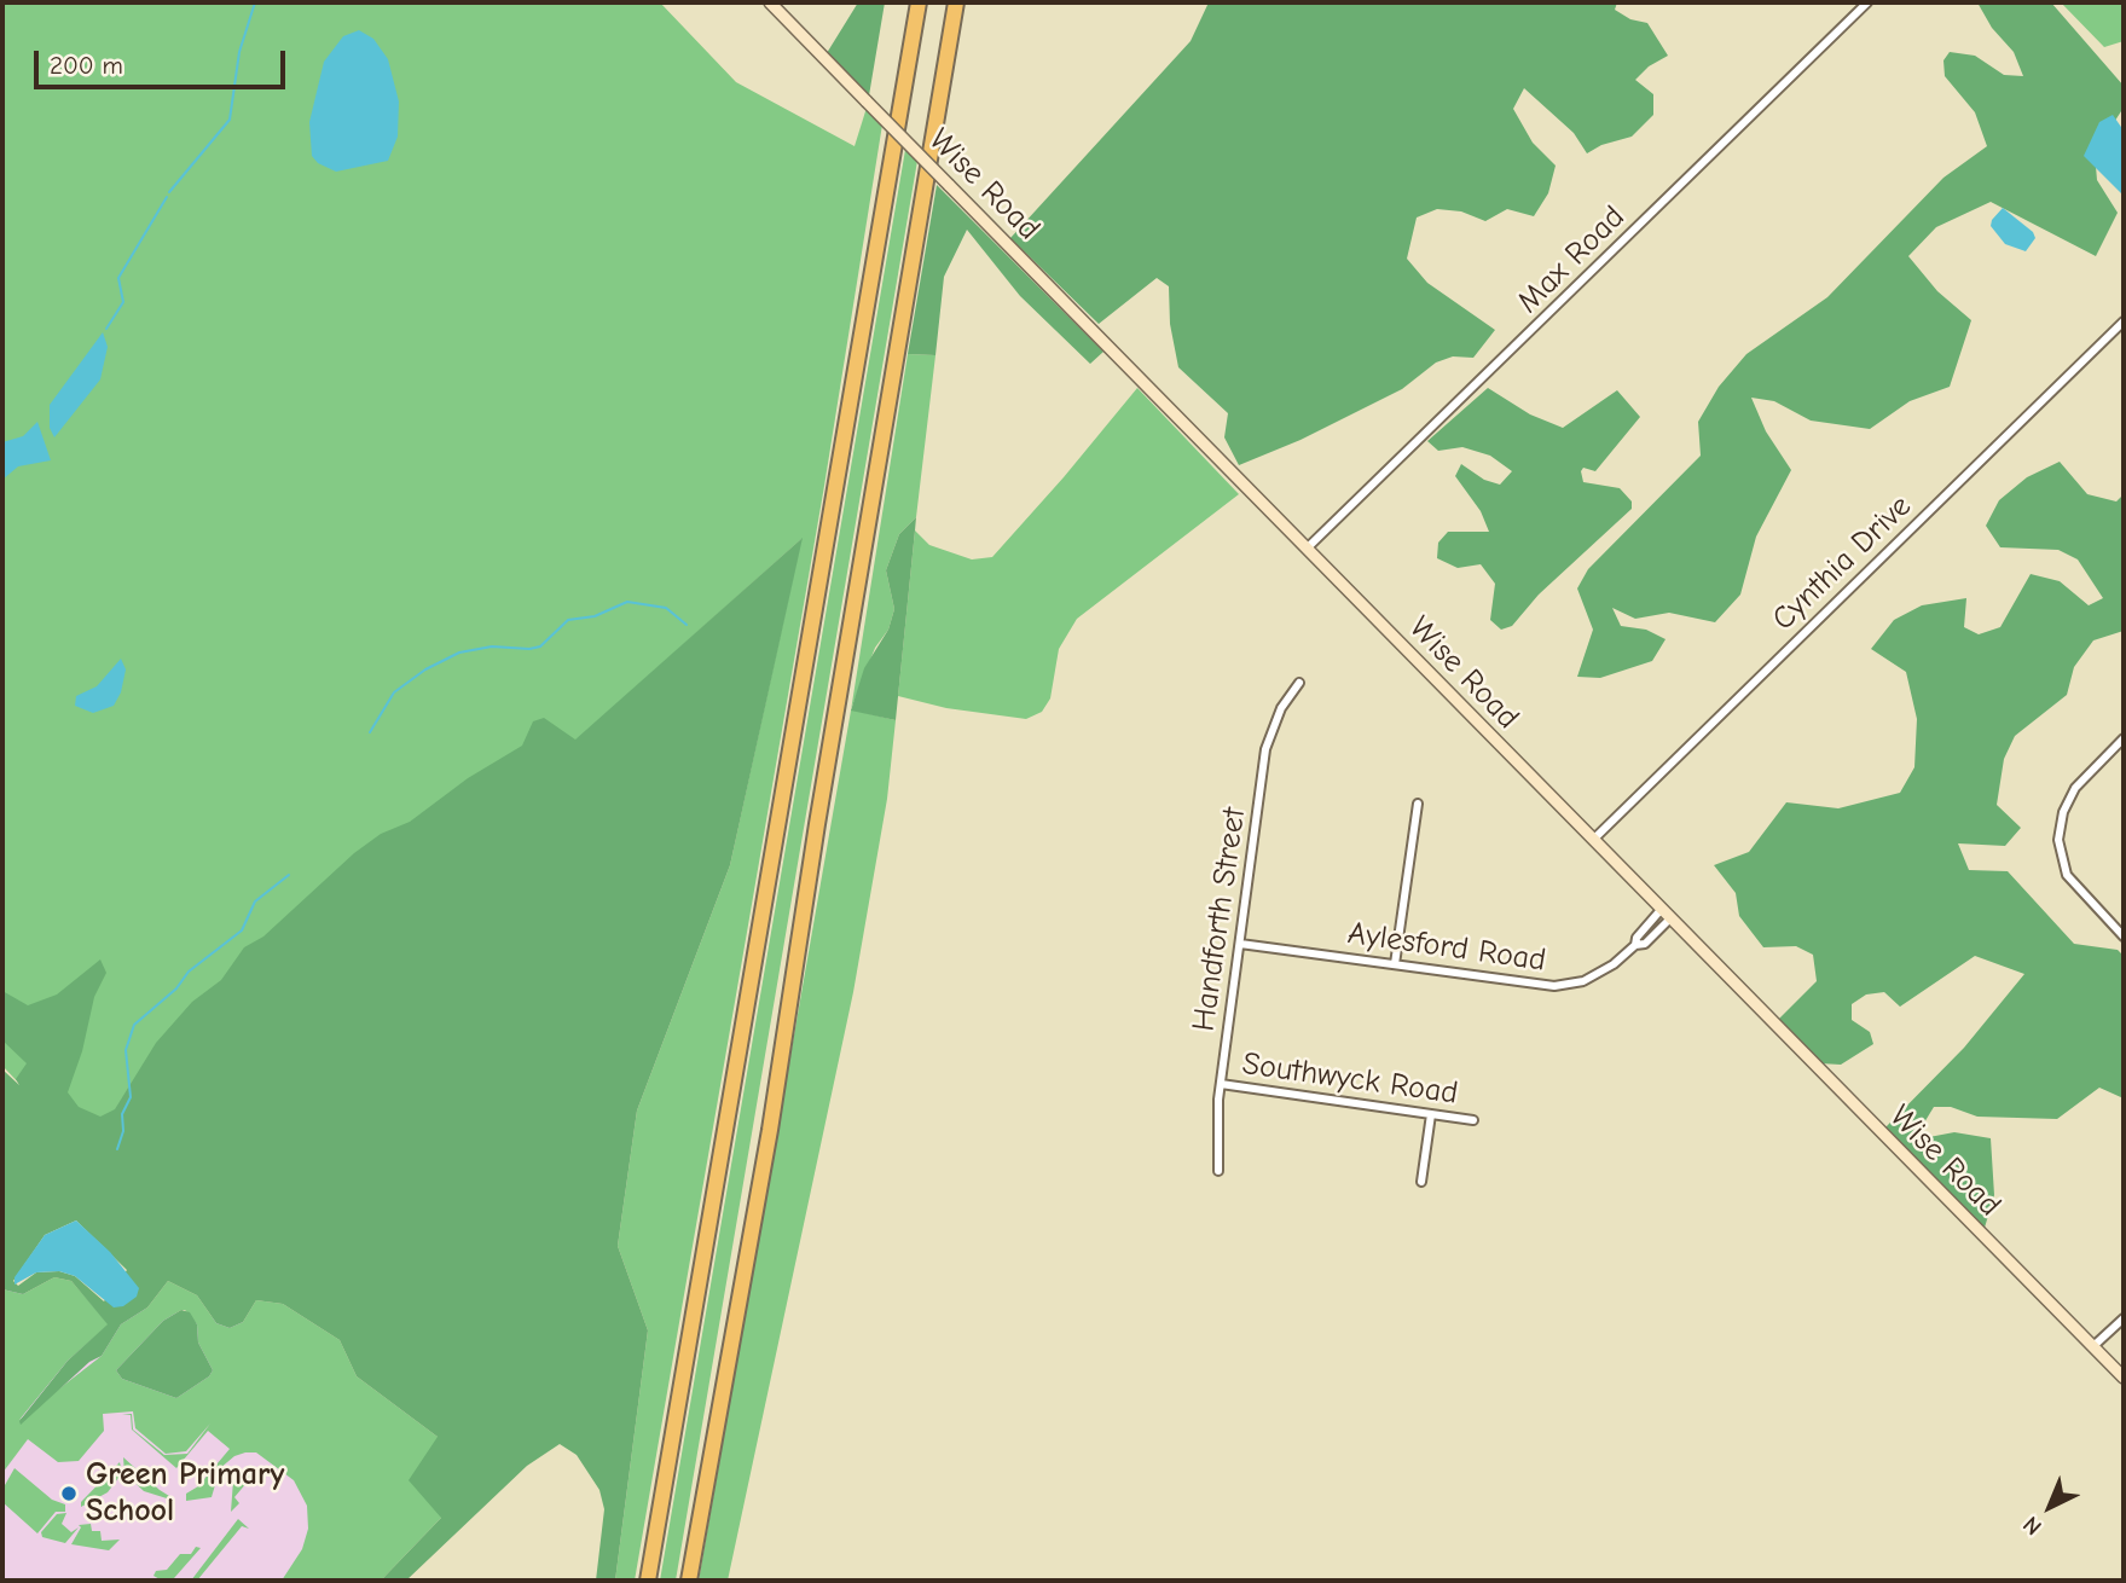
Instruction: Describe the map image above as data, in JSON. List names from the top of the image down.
{
  "streets": {
    "street": [
      "Wise Road",
      "Max Road",
      "Cynthia Drive",
      "Handforth Street",
      "Aylesford Road",
      "Southwyck Road"
    ]
  },
  "crossings": [
    ["Wise Road", "Max Road"],
    ["Wise Road", "Cynthia Drive"],
    ["Wise Road", "Aylesford Road"],
    ["Handforth Street", "Aylesford Road"],
    ["Handforth Street", "Southwyck Road"]
  ],
  "places": ["Green Primary School"],
  "scale_bar": "200 m",
  "north": "bottom left"
}
